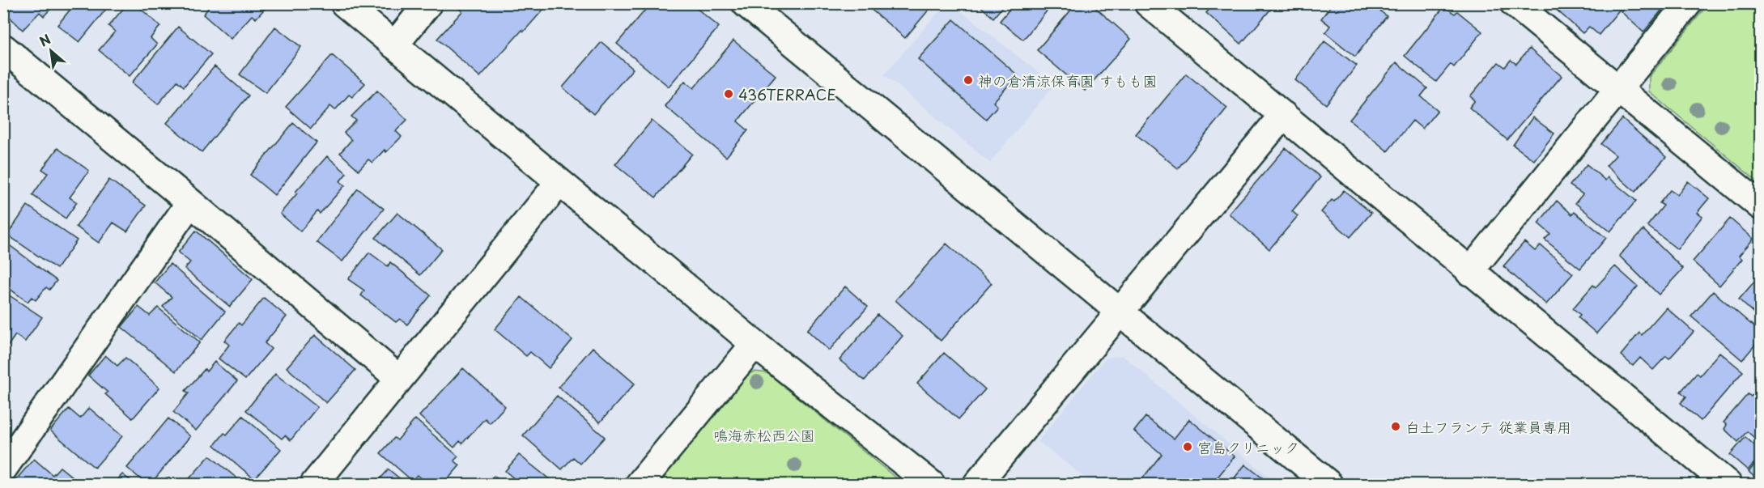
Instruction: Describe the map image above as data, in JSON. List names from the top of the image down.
{
  "parks": ["鳴海赤松西公園"],
  "places": [
    "神の倉清涼保育園 すもも園",
    "436TERRACE",
    "白土フランテ 従業員専用",
    "宮島クリニック"
  ],
  "north": "top left"
}
